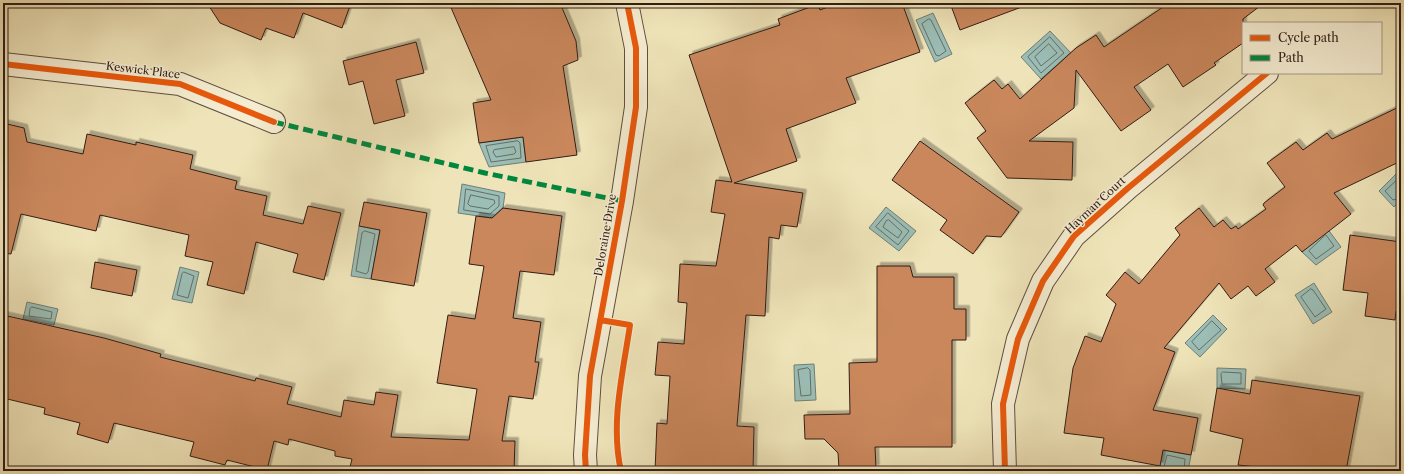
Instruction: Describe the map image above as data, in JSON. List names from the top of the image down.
{
  "streets": {
    "street": ["Keswick Place", "Hayman Court", "Deloraine Drive"]
  },
  "legend": ["Cycle path", "Path"]
}
